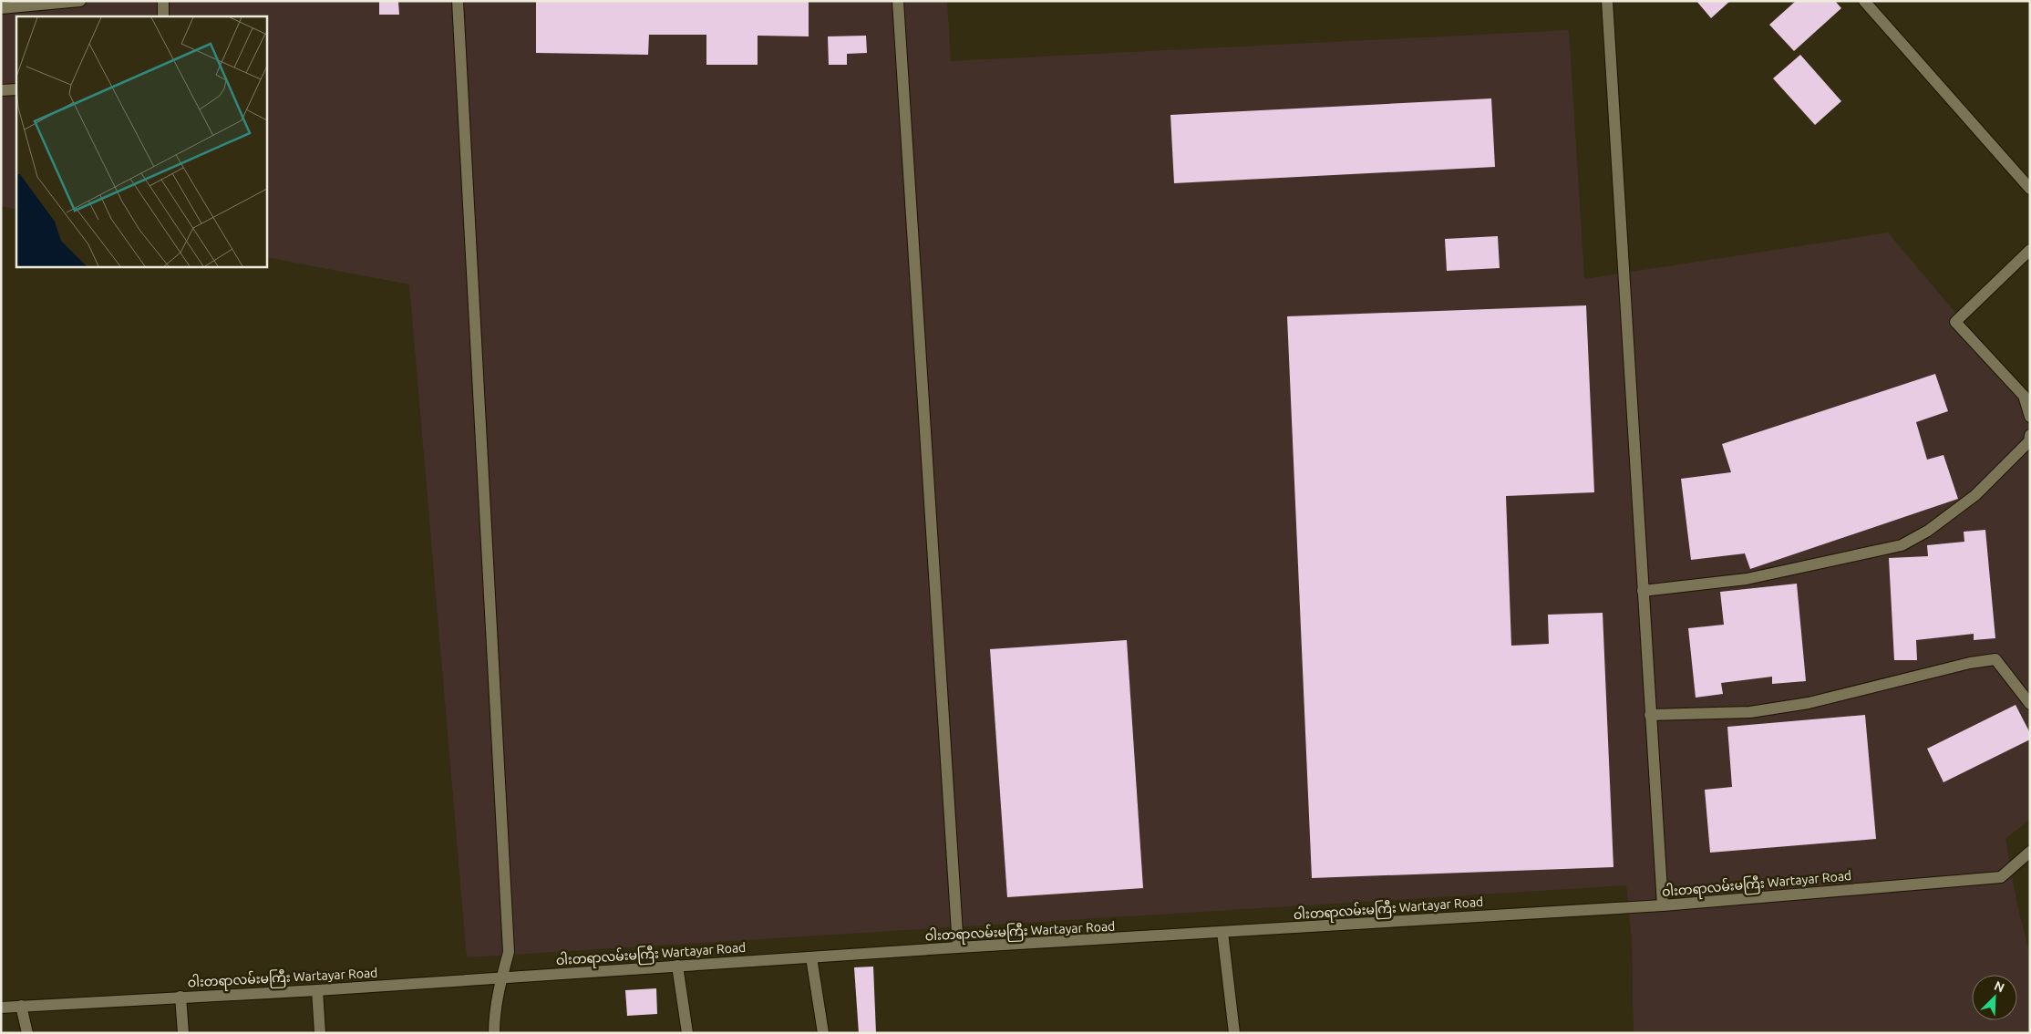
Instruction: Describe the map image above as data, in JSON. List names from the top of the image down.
{
  "streets": {
    "street": ["ဝါးတရာလမ်းမကြီး Wartayar Road"]
  },
  "north": "top right"
}
